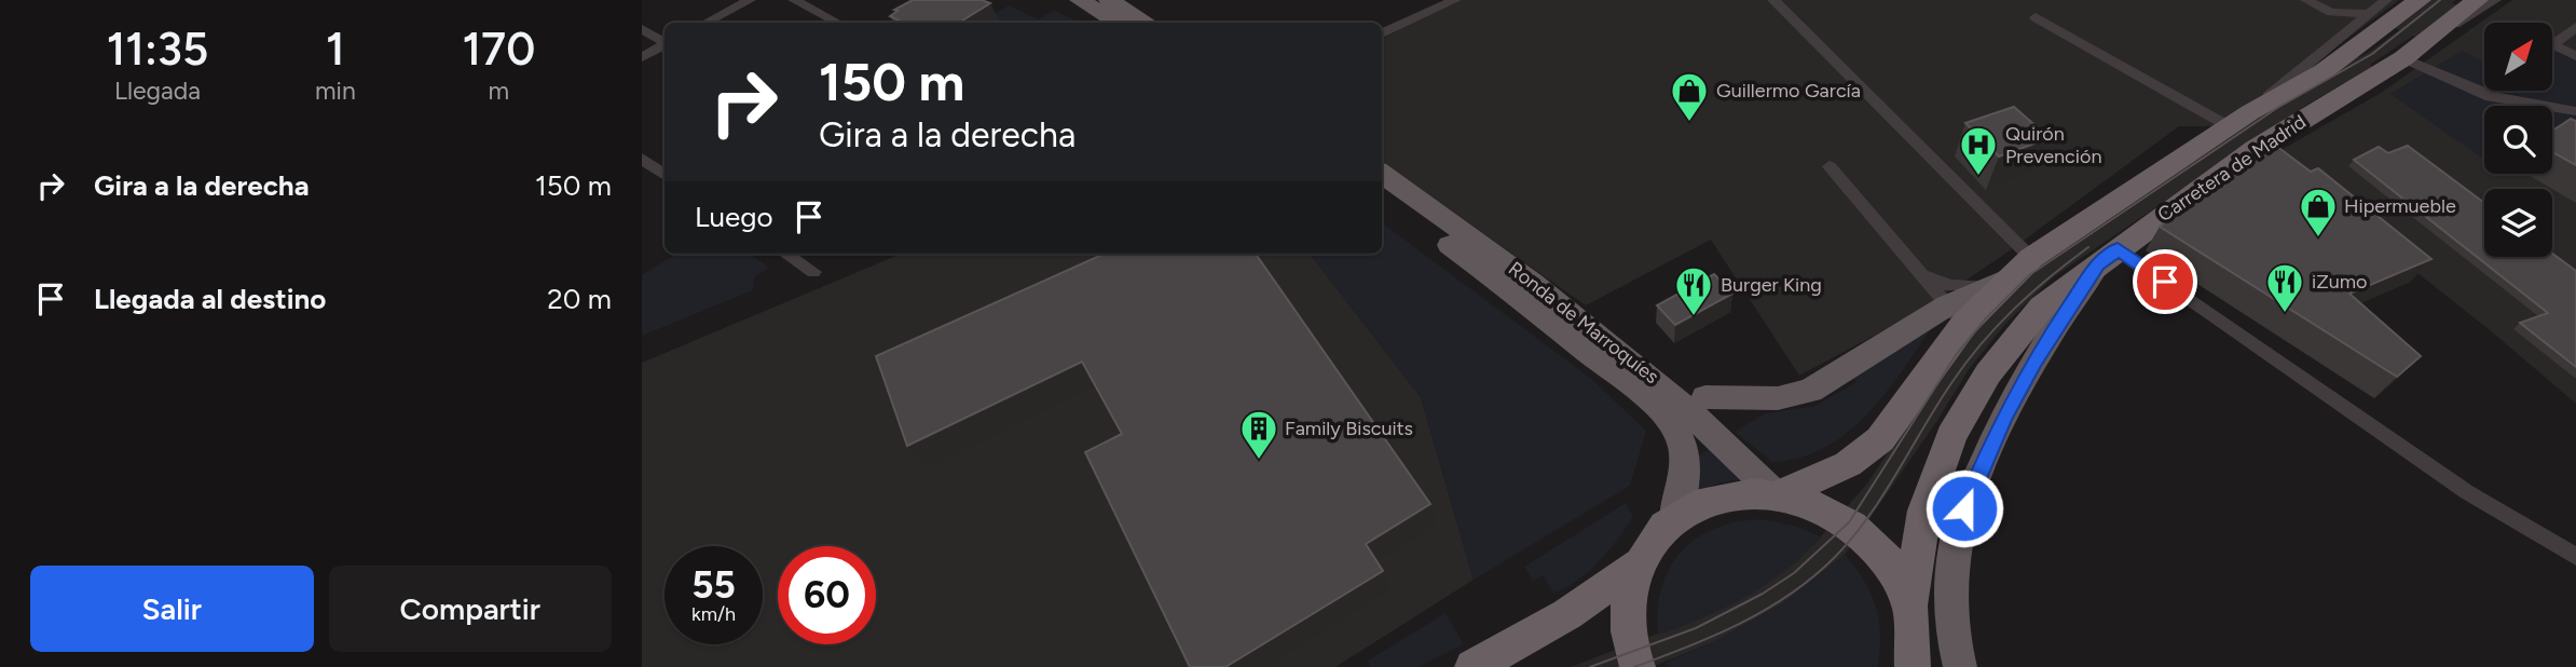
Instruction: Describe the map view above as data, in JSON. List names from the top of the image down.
{
  "streets": {
    "highway": ["Carretera de Madrid"],
    "main road": ["Ronda de Marroquíes"]
  },
  "crossings": [
    ["Carretera de Madrid", "Ronda de Marroquíes"]
  ],
  "places": {
    "shop": ["Guillermo García", "Hipermueble"],
    "hospital": ["Quirón Prevención"],
    "restaurant": ["iZumo", "Burger King"],
    "building": ["Family Biscuits"]
  },
  "north": "top right",
  "page": {
    "eta": [
      "11:35",
      "Llegada",
      "1",
      "min",
      "170",
      "m"
    ],
    "turn": ["150 m", "Gira a la derecha"],
    "list": [
      {
        "name": "Gira a la derecha",
        "value": "150 m"
      },
      {
        "name": "Llegada al destino",
        "value": "20 m"
      }
    ],
    "then": "Luego",
    "speed": "55 km/h",
    "limit": "60",
    "buttons": ["Salir", "Compartir"]
  }
}
